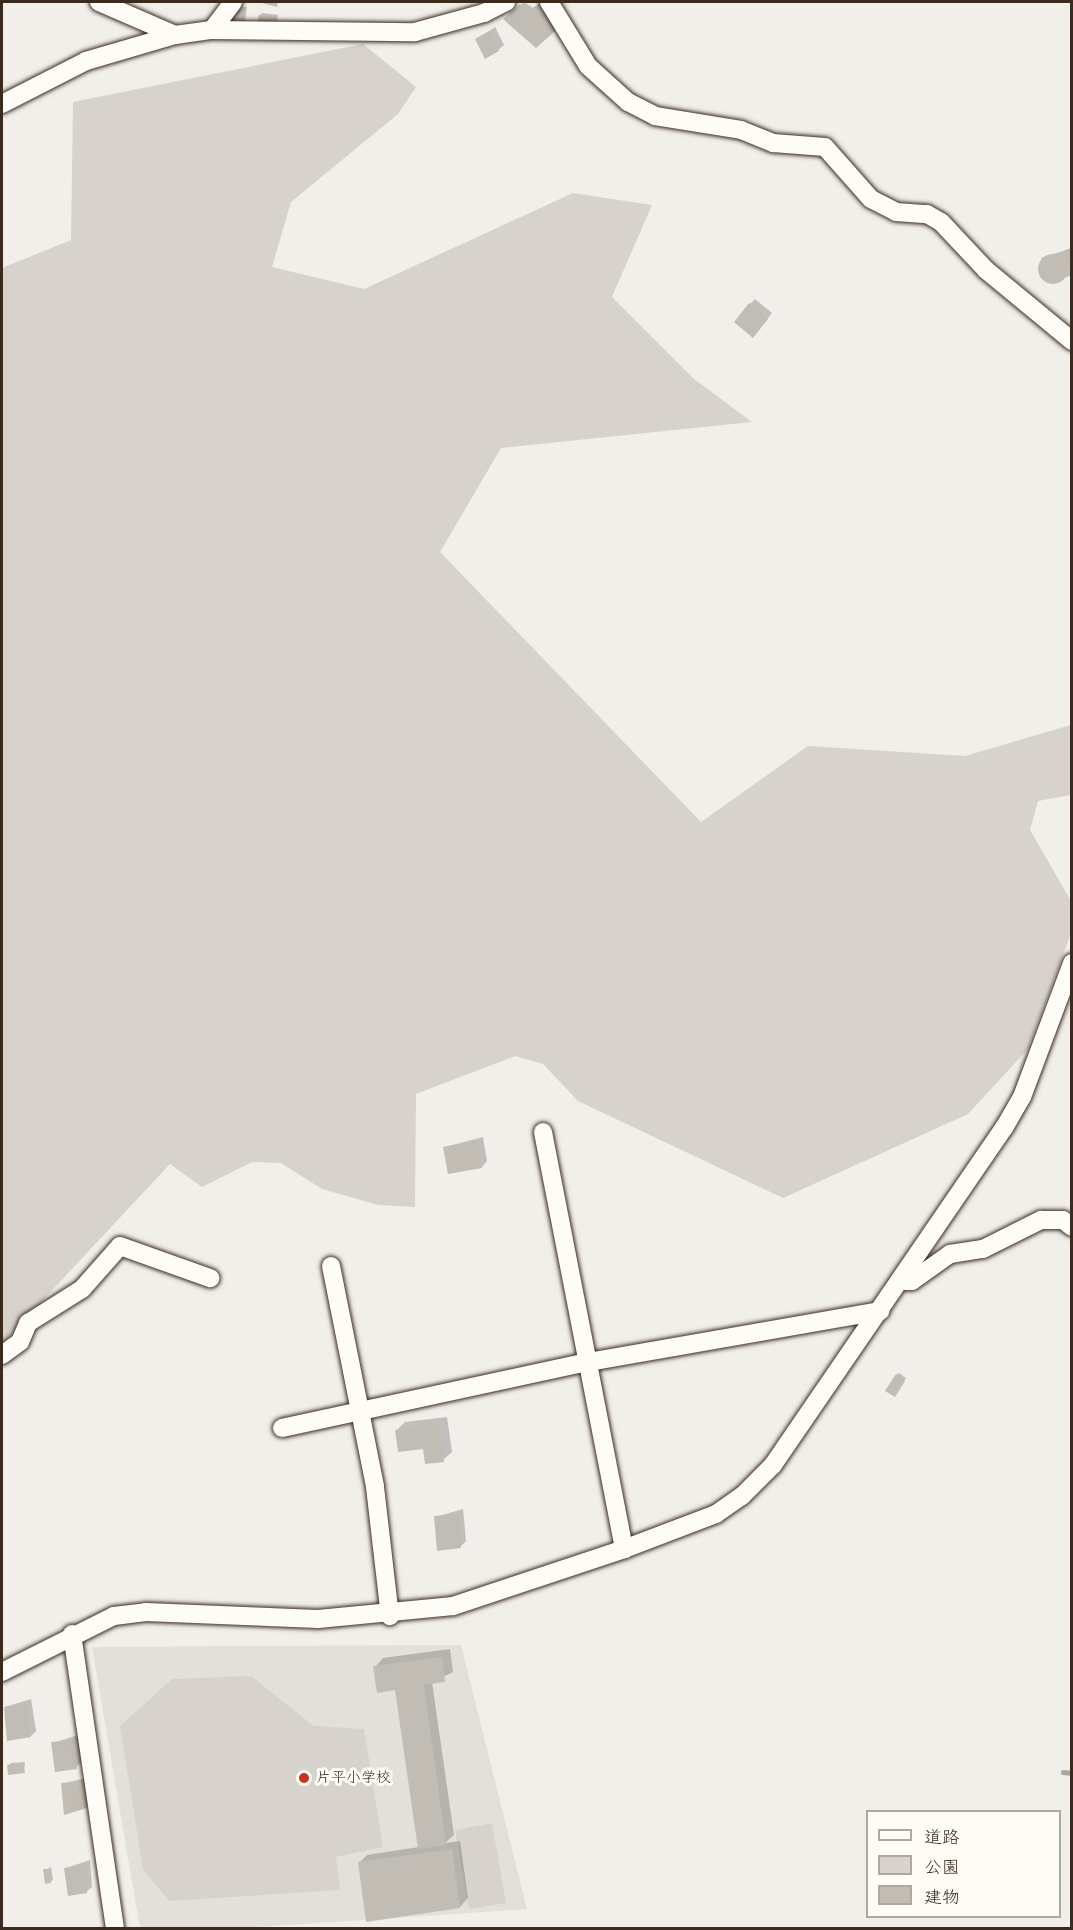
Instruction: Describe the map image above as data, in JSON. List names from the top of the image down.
{
  "places": ["片平小学校"],
  "legend": ["道路", "公園", "建物"]
}
